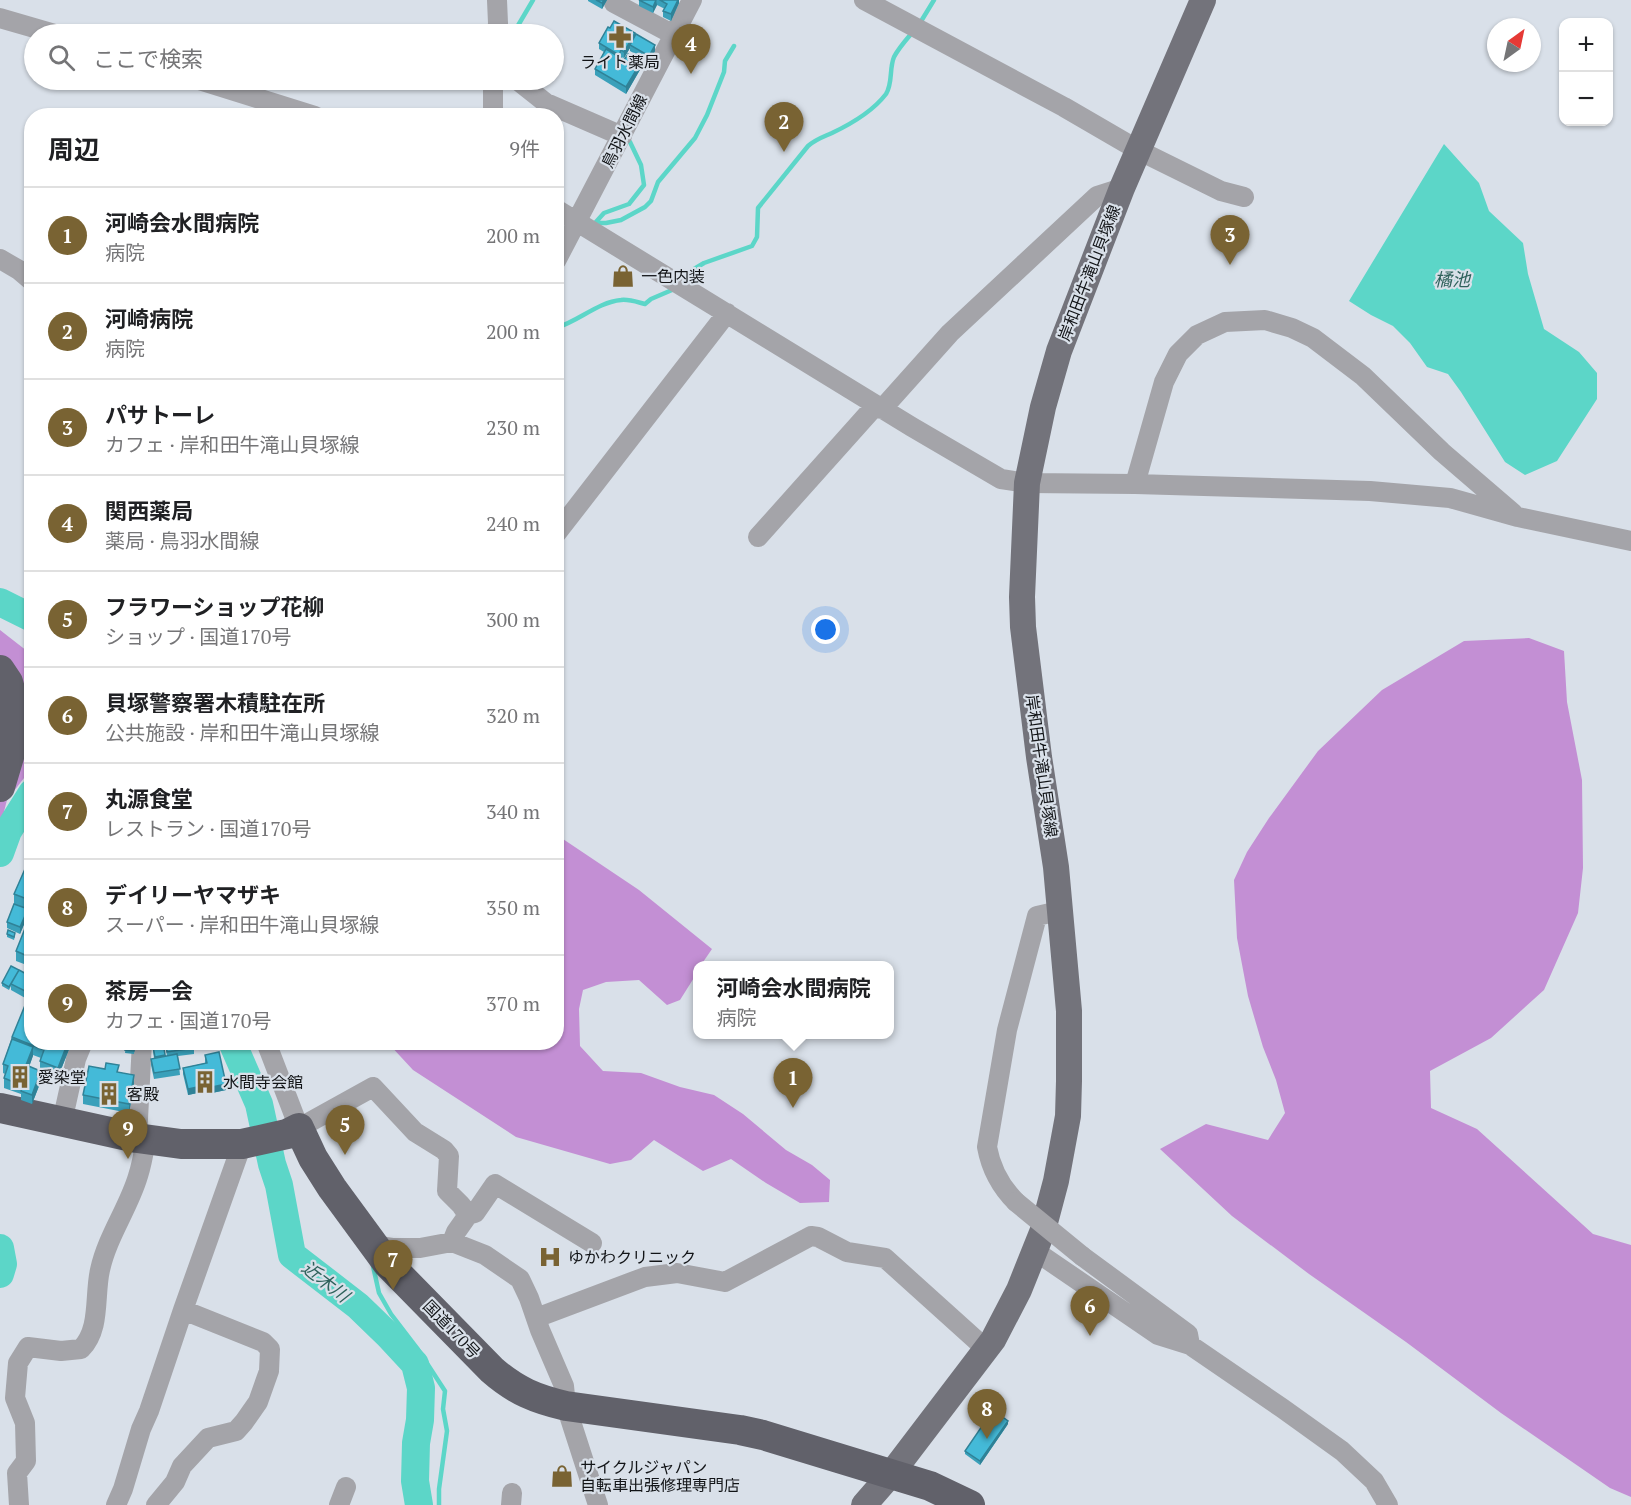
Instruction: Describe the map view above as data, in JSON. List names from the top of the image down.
{
  "streets": {
    "highway": ["国道170号"],
    "main road": ["岸和田牛滝山貝塚線"],
    "street": ["鳥羽水間線"]
  },
  "crossings": [
    ["岸和田牛滝山貝塚線", "国道170号"]
  ],
  "water": ["橘池", "近木川"],
  "places": {
    "pharmacy": ["ライト薬局"],
    "shop": ["一色内装", "サイクルジャパン 自転車出張修理専門店"],
    "building": ["愛染堂", "水間寺会館", "客殿"],
    "hospital": ["ゆかわクリニック"]
  },
  "north": "top right",
  "page": {
    "map_buttons": ["+", "−"],
    "pins": [
      "4",
      "2",
      "3",
      "1",
      "5",
      "9",
      "7",
      "6",
      "8"
    ],
    "search": "ここで検索",
    "heading": ["周辺", "9件"],
    "list": [
      {
        "mark": "1",
        "name": "河崎会水間病院",
        "note": "病院",
        "value": "200 m"
      },
      {
        "mark": "2",
        "name": "河崎病院",
        "note": "病院",
        "value": "200 m"
      },
      {
        "mark": "3",
        "name": "パサトーレ",
        "note": "カフェ · 岸和田牛滝山貝塚線",
        "value": "230 m"
      },
      {
        "mark": "4",
        "name": "関西薬局",
        "note": "薬局 · 鳥羽水間線",
        "value": "240 m"
      },
      {
        "mark": "5",
        "name": "フラワーショップ花柳",
        "note": "ショップ · 国道170号",
        "value": "300 m"
      },
      {
        "mark": "6",
        "name": "貝塚警察署木積駐在所",
        "note": "公共施設 · 岸和田牛滝山貝塚線",
        "value": "320 m"
      },
      {
        "mark": "7",
        "name": "丸源食堂",
        "note": "レストラン · 国道170号",
        "value": "340 m"
      },
      {
        "mark": "8",
        "name": "デイリーヤマザキ",
        "note": "スーパー · 岸和田牛滝山貝塚線",
        "value": "350 m"
      },
      {
        "mark": "9",
        "name": "茶房一会",
        "note": "カフェ · 国道170号",
        "value": "370 m"
      }
    ],
    "popup": ["河崎会水間病院", "病院"]
  }
}
